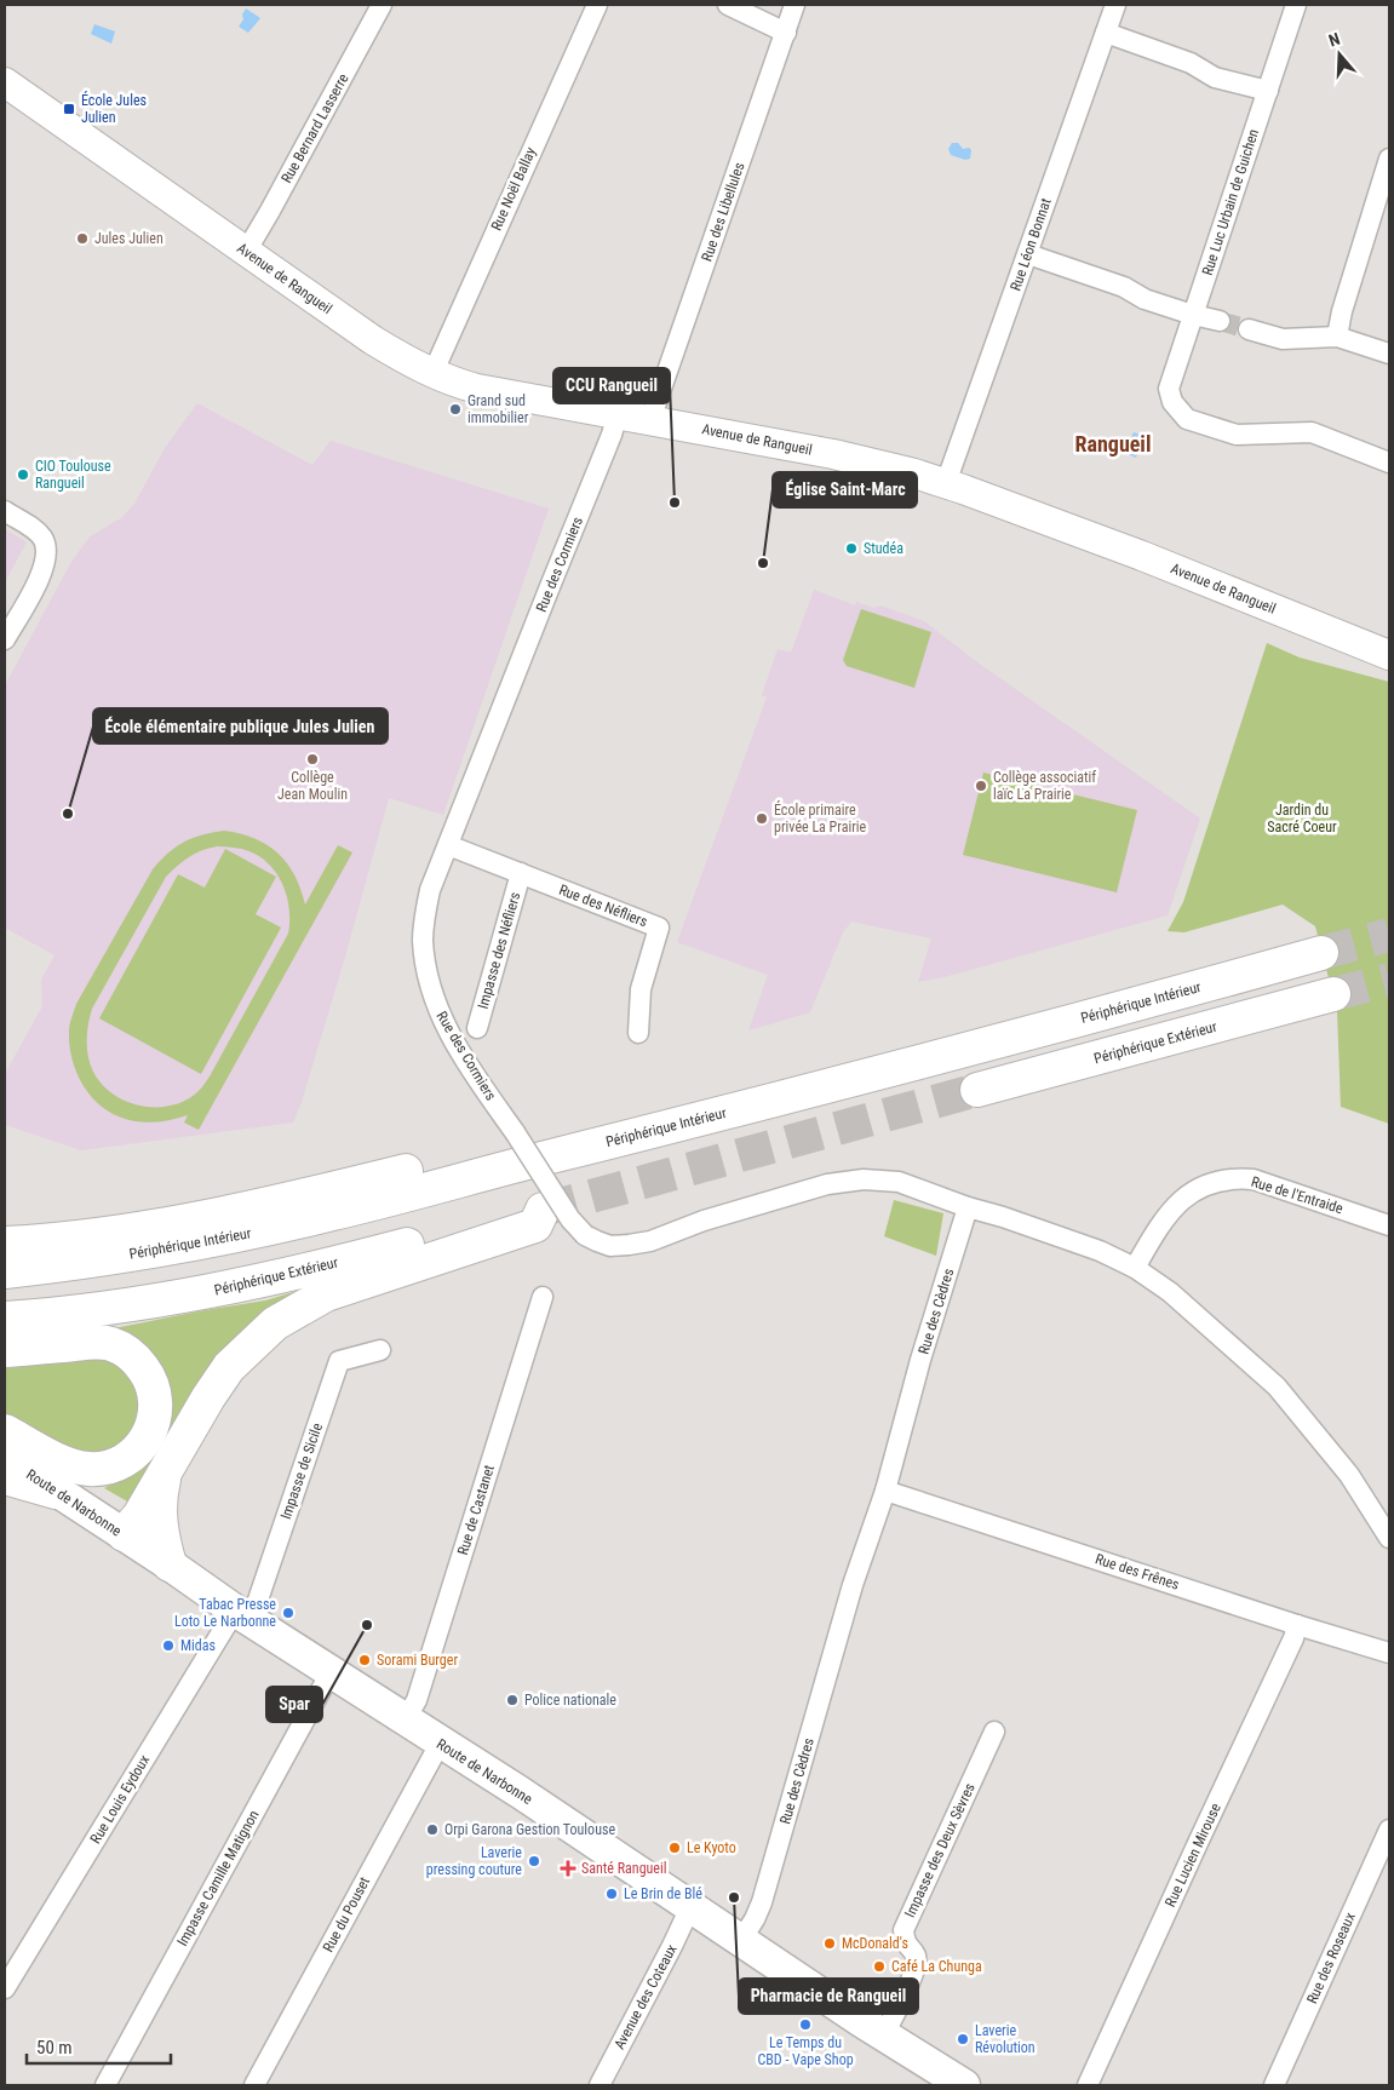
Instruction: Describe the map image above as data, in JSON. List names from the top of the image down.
{
  "streets": {
    "highway": ["Périphérique Intérieur", "Périphérique Extérieur"],
    "main road": ["Route de Narbonne"],
    "street": [
      "Rue Bernard Lasserre",
      "Rue Noël Ballay",
      "Rue Luc Urbain de Guichen",
      "Rue des Libellules",
      "Rue Léon Bonnat",
      "Avenue de Rangueil",
      "Rue des Cormiers",
      "Rue des Néfliers",
      "Impasse des Néfliers",
      "Rue de l'Entraide",
      "Rue des Cèdres",
      "Impasse de Sicile",
      "Rue de Castanet",
      "Rue des Frênes",
      "Rue Louis Eydoux",
      "Impasse des Deux Sèvres",
      "Rue Lucien Mirouse",
      "Impasse Camille Matignon",
      "Rue du Pouset",
      "Rue des Roseaux",
      "Avenue des Coteaux"
    ]
  },
  "crossings": [
    ["Rue Bernard Lasserre", "Avenue de Rangueil"],
    ["Rue Noël Ballay", "Avenue de Rangueil"],
    ["Rue des Libellules", "Avenue de Rangueil"],
    ["Rue Léon Bonnat", "Avenue de Rangueil"],
    ["Avenue de Rangueil", "Rue des Cormiers"],
    ["Rue des Cormiers", "Rue des Néfliers"],
    ["Rue des Cormiers", "Rue des Cèdres"],
    ["Rue des Néfliers", "Impasse des Néfliers"],
    ["Rue des Cèdres", "Route de Narbonne"],
    ["Rue des Cèdres", "Rue des Frênes"],
    ["Impasse de Sicile", "Route de Narbonne"],
    ["Impasse de Sicile", "Rue Louis Eydoux"],
    ["Route de Narbonne", "Rue de Castanet"],
    ["Route de Narbonne", "Rue Louis Eydoux"],
    ["Route de Narbonne", "Impasse des Deux Sèvres"],
    ["Route de Narbonne", "Impasse Camille Matignon"],
    ["Route de Narbonne", "Rue du Pouset"],
    ["Route de Narbonne", "Avenue des Coteaux"],
    ["Rue des Frênes", "Rue Lucien Mirouse"]
  ],
  "districts": ["Rangueil"],
  "parks": ["Jardin du Sacré Coeur"],
  "places": {
    "transit": ["École Jules Julien"],
    "other": [
      "Jules Julien",
      "Grand sud immobilier",
      "CIO Toulouse Rangueil",
      "CCU Rangueil",
      "Studéa",
      "Église Saint-Marc",
      "Collège Jean Moulin",
      "Collège associatif laïc La Prairie",
      "École élémentaire publique Jules Julien",
      "École primaire privée La Prairie",
      "Tabac Presse Loto Le Narbonne",
      "Spar",
      "Midas",
      "Sorami Burger",
      "Police nationale",
      "Orpi Garona Gestion Toulouse",
      "Le Kyoto",
      "Laverie pressing couture",
      "Le Brin de Blé",
      "Pharmacie de Rangueil",
      "McDonald's",
      "Café La Chunga",
      "Le Temps du CBD - Vape Shop",
      "Laverie Révolution"
    ],
    "health": ["Santé Rangueil"]
  },
  "scale_bar": "50 m",
  "north": "top"
}
